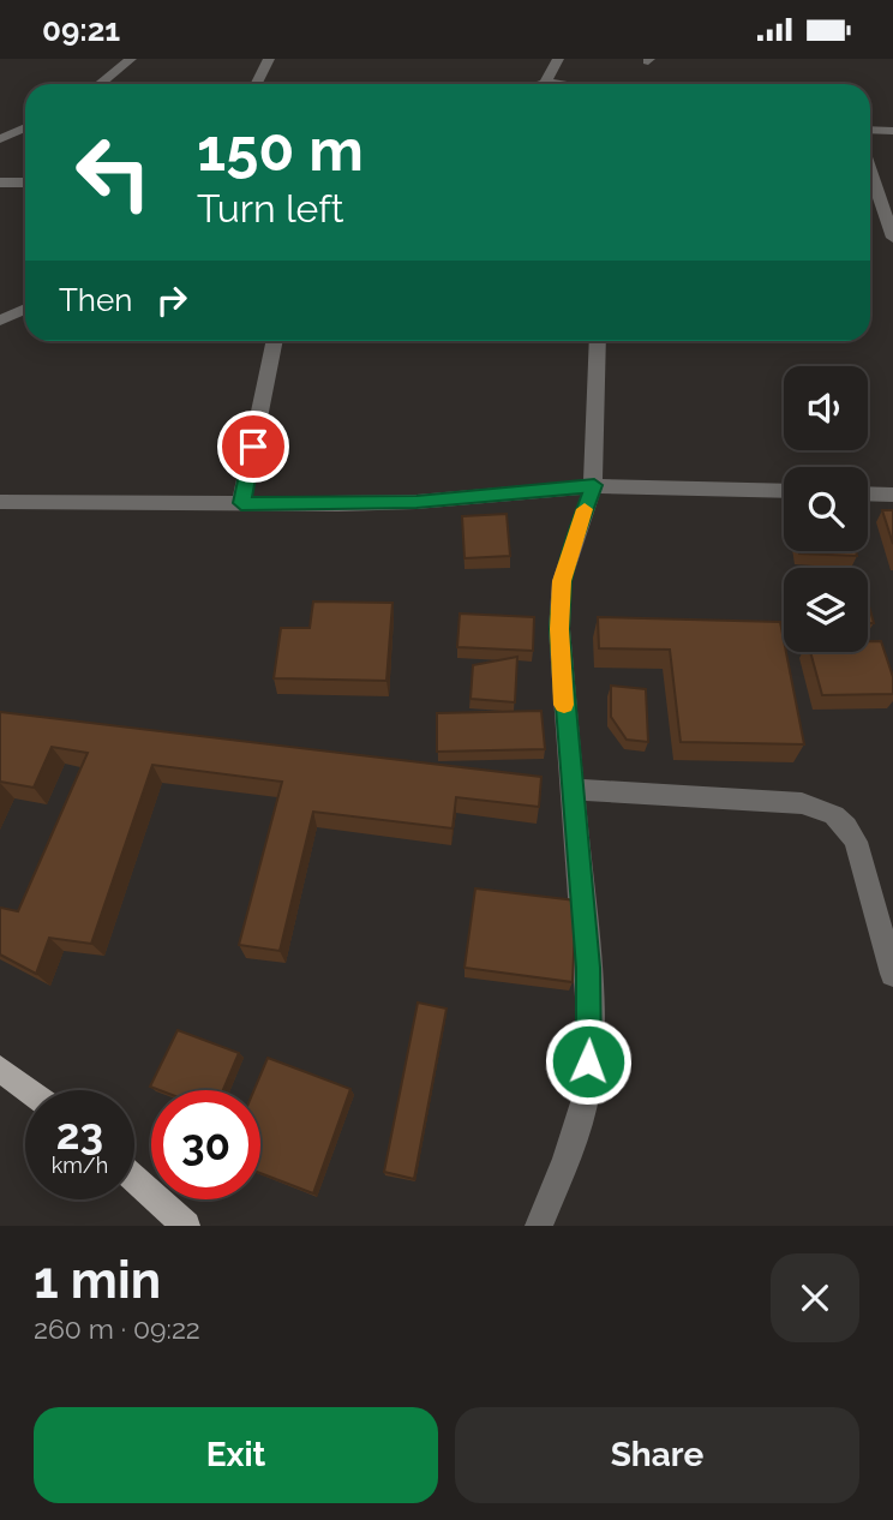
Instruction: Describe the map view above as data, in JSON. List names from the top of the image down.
{
  "page": {
    "status": "09:21",
    "turn": ["150 m", "Turn left"],
    "then": "Then",
    "speed": "23 km/h",
    "limit": "30",
    "heading": ["1 min", "260 m · 09:22"],
    "buttons": ["Exit", "Share"]
  }
}
